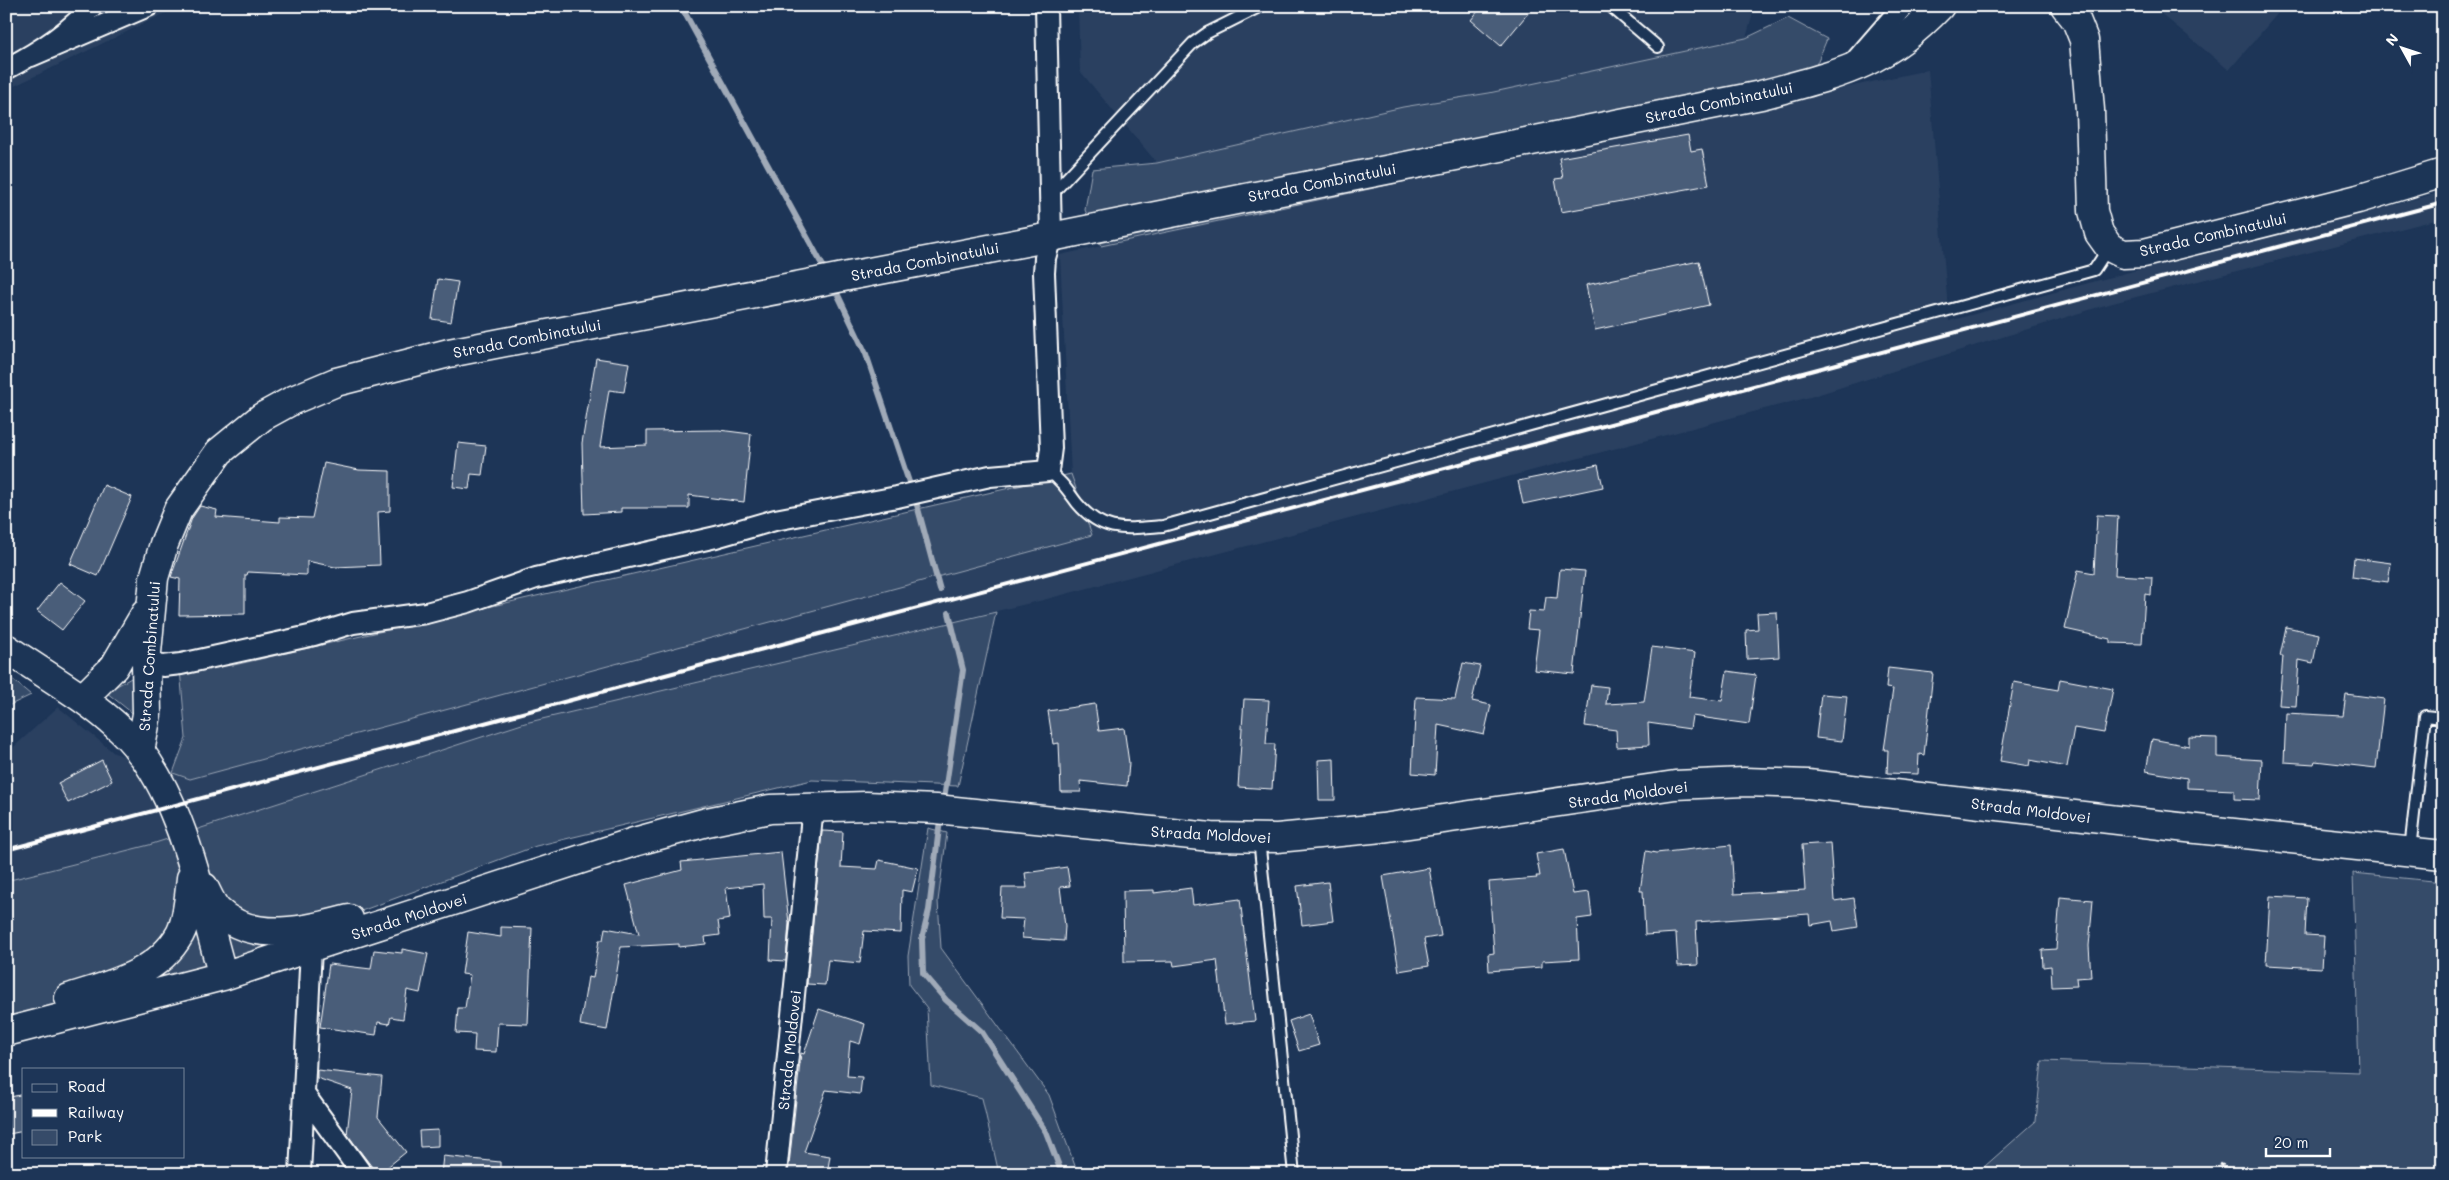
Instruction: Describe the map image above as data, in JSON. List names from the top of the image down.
{
  "streets": {
    "main road": ["Strada Combinatului", "Strada Moldovei"]
  },
  "crossings": [
    ["Strada Combinatului", "Strada Moldovei"]
  ],
  "legend": ["Road", "Railway", "Park"],
  "scale_bar": "20 m",
  "north": "top left"
}
